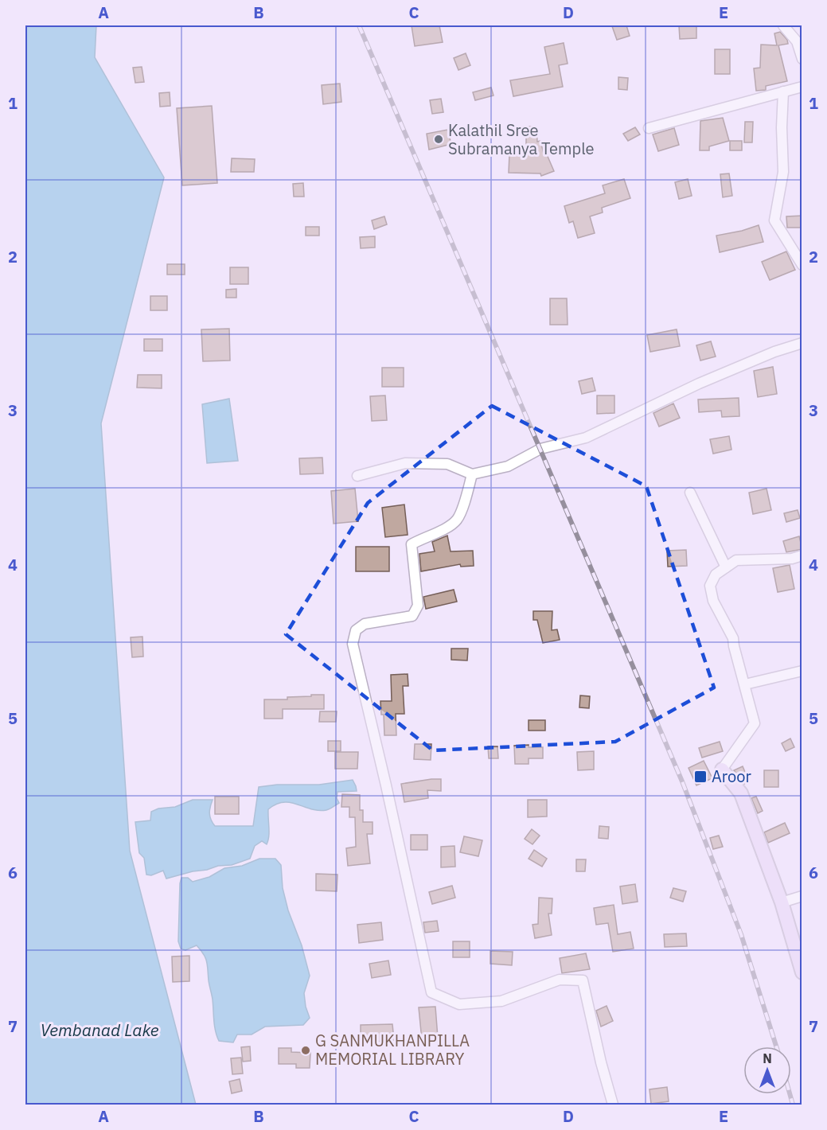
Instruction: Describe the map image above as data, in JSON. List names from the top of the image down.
{
  "water": ["Vembanad Lake"],
  "places": {
    "other": ["Kalathil Sree Subramanya Temple", "G SANMUKHANPILLA MEMORIAL LIBRARY"],
    "transit": ["Aroor"]
  },
  "north": "top",
  "grid": {
    "columns": [
      "A",
      "B",
      "C",
      "D",
      "E"
    ],
    "rows": [
      "1",
      "2",
      "3",
      "4",
      "5",
      "6",
      "7"
    ]
  }
}
